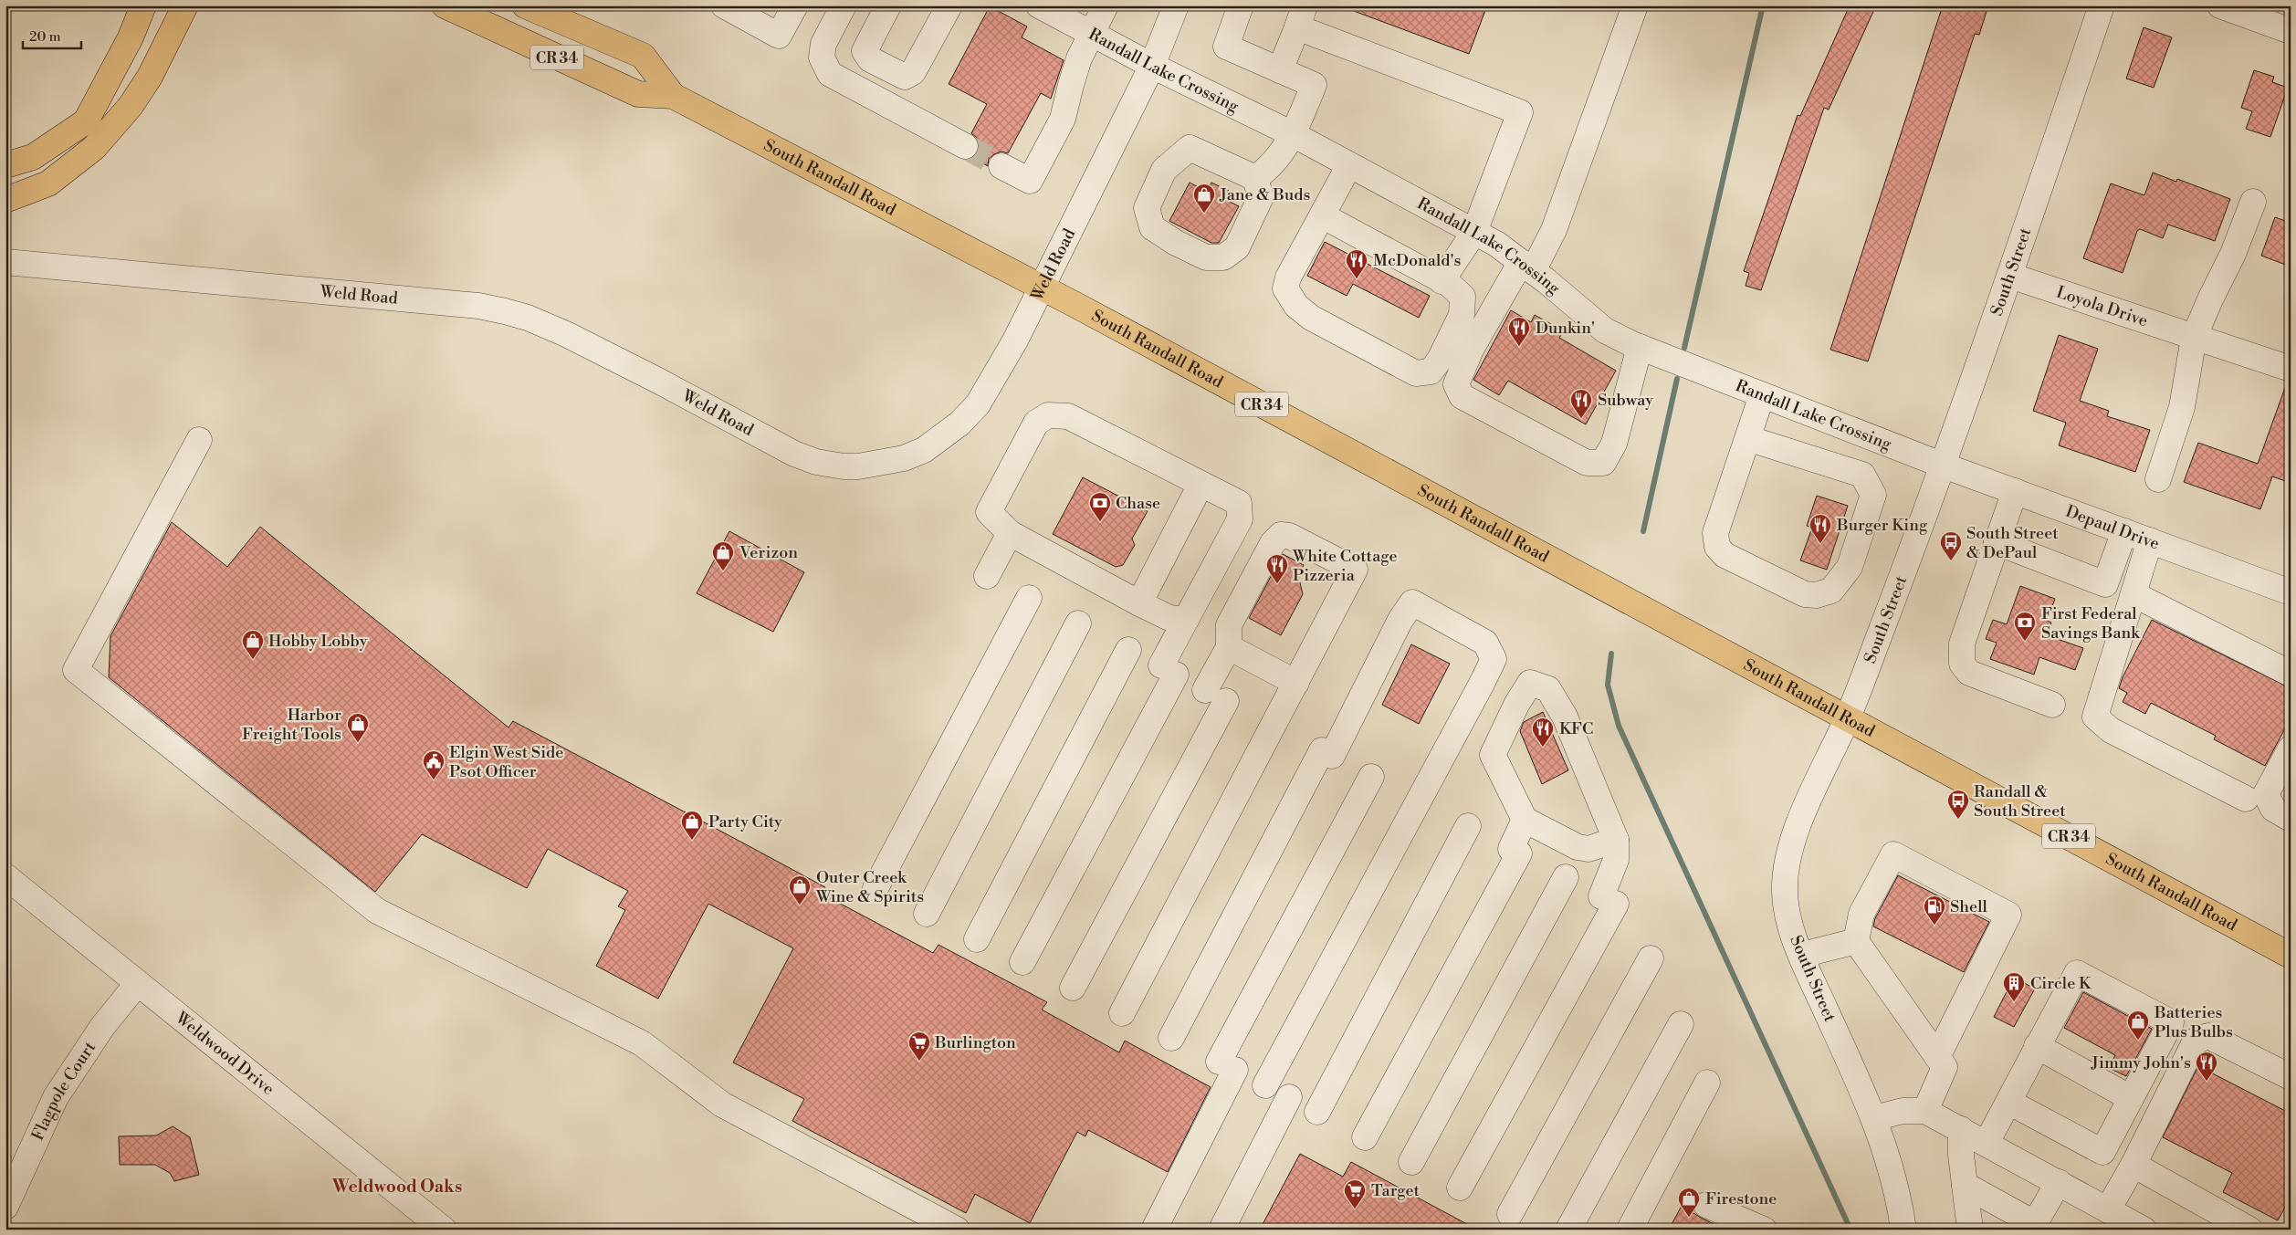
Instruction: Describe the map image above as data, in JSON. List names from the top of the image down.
{
  "streets": {
    "main road": ["CR 34", "South Randall Road"],
    "street": [
      "Randall Lake Crossing",
      "Weld Road",
      "South Street",
      "Loyola Drive",
      "Depaul Drive",
      "Weldwood Drive",
      "Flagpole Court"
    ]
  },
  "crossings": [
    ["Randall Lake Crossing", "Weld Road"],
    ["Randall Lake Crossing", "South Street"],
    ["Randall Lake Crossing", "Depaul Drive"],
    ["South Randall Road", "Weld Road"],
    ["South Randall Road", "South Street"],
    ["South Street", "Loyola Drive"],
    ["South Street", "Depaul Drive"],
    ["Weldwood Drive", "Flagpole Court"]
  ],
  "districts": ["Weldwood Oaks"],
  "places": {
    "shop": [
      "Jane & Buds",
      "Verizon",
      "Hobby Lobby",
      "Harbor Freight Tools",
      "Party City",
      "Outer Creek Wine & Spirits",
      "Batteries Plus Bulbs",
      "Firestone"
    ],
    "restaurant": [
      "McDonald's",
      "Dunkin'",
      "Subway",
      "Burger King",
      "White Cottage Pizzeria",
      "KFC",
      "Jimmy John's"
    ],
    "bank": ["Chase", "First Federal Savings Bank"],
    "bus stop": ["South Street & DePaul", "Randall & South Street"],
    "public building": ["Elgin West Side Psot Officer"],
    "fuel station": ["Shell"],
    "building": ["Circle K"],
    "supermarket": ["Burlington", "Target"]
  },
  "scale_bar": "20 m"
}
